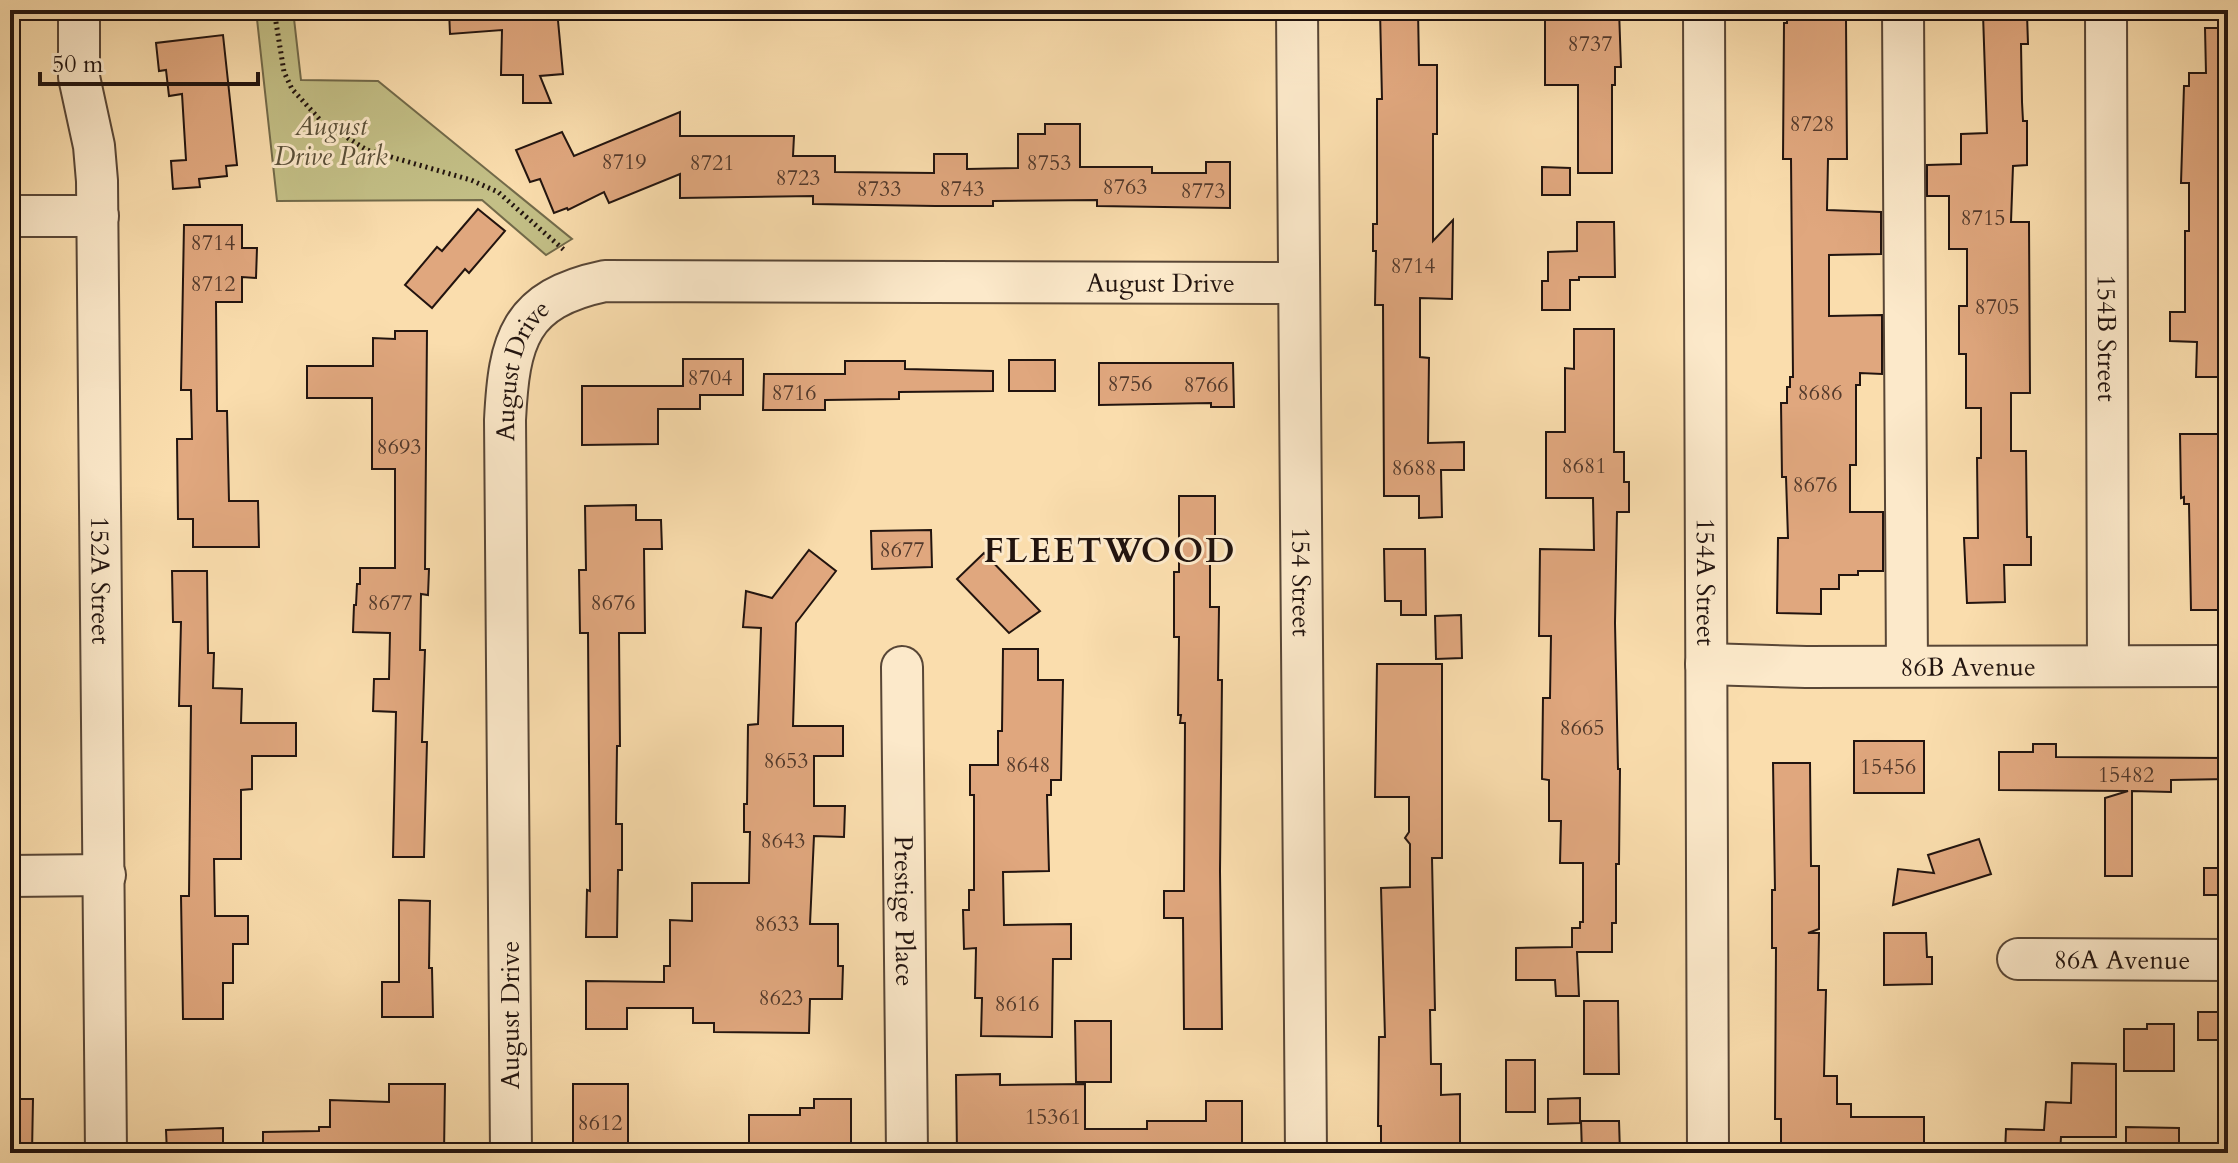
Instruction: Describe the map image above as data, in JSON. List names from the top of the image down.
{
  "streets": {
    "street": [
      "August Drive",
      "154B Street",
      "152A Street",
      "154 Street",
      "154A Street",
      "86B Avenue",
      "Prestige Place",
      "86A Avenue"
    ]
  },
  "crossings": [
    ["August Drive", "154 Street"],
    ["154B Street", "86B Avenue"],
    ["154A Street", "86B Avenue"]
  ],
  "districts": ["FLEETWOOD"],
  "parks": ["August Drive Park"],
  "house_numbers": [
    "8737",
    "8728",
    "8719",
    "8721",
    "8753",
    "8723",
    "8763",
    "8733",
    "8743",
    "8773",
    "8715",
    "8714",
    "8714",
    "8712",
    "8705",
    "8704",
    "8756",
    "8766",
    "8716",
    "8686",
    "8693",
    "8681",
    "8688",
    "8676",
    "8677",
    "8677",
    "8676",
    "8665",
    "8653",
    "8648",
    "15456",
    "15482",
    "8643",
    "8633",
    "8623",
    "8616",
    "15361",
    "8612"
  ],
  "scale_bar": "50 m"
}
